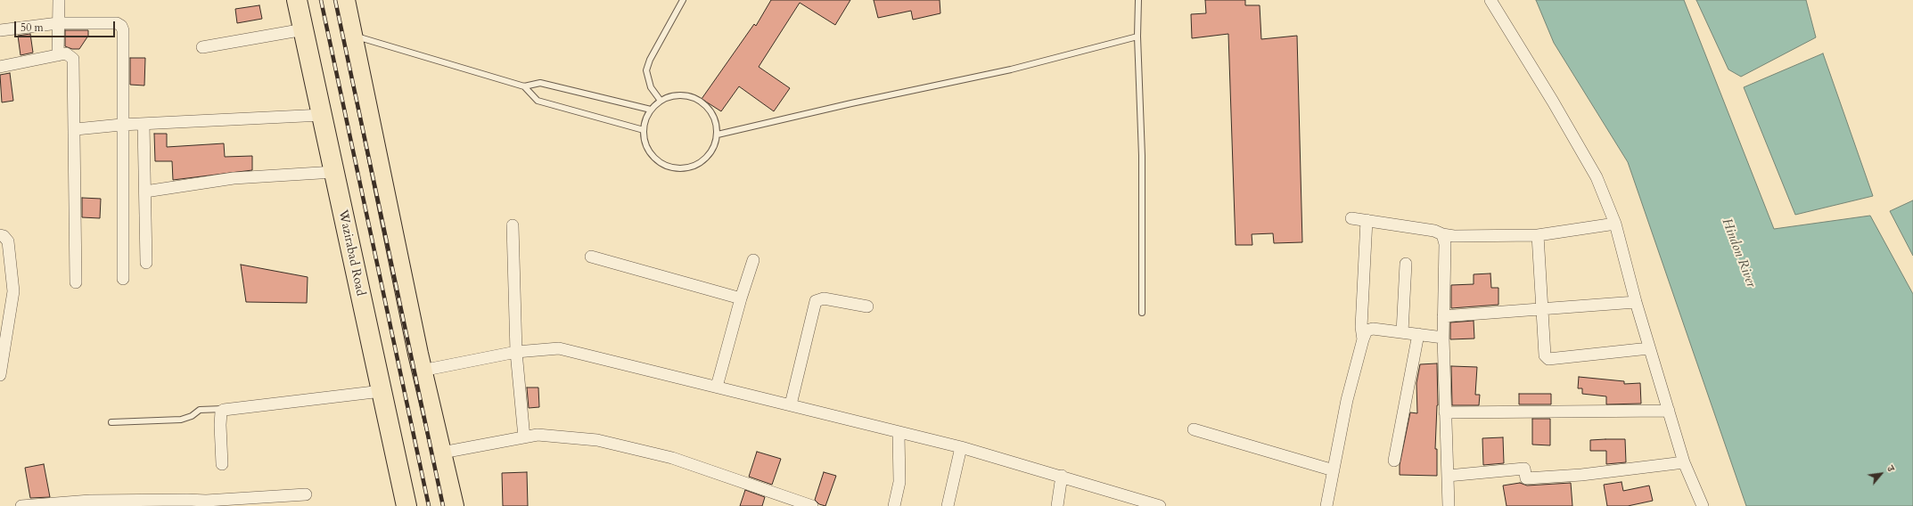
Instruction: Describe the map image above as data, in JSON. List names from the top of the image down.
{
  "streets": {
    "highway": ["Wazirabad Road"]
  },
  "water": ["Hindon River"],
  "scale_bar": "50 m",
  "north": "top right"
}
